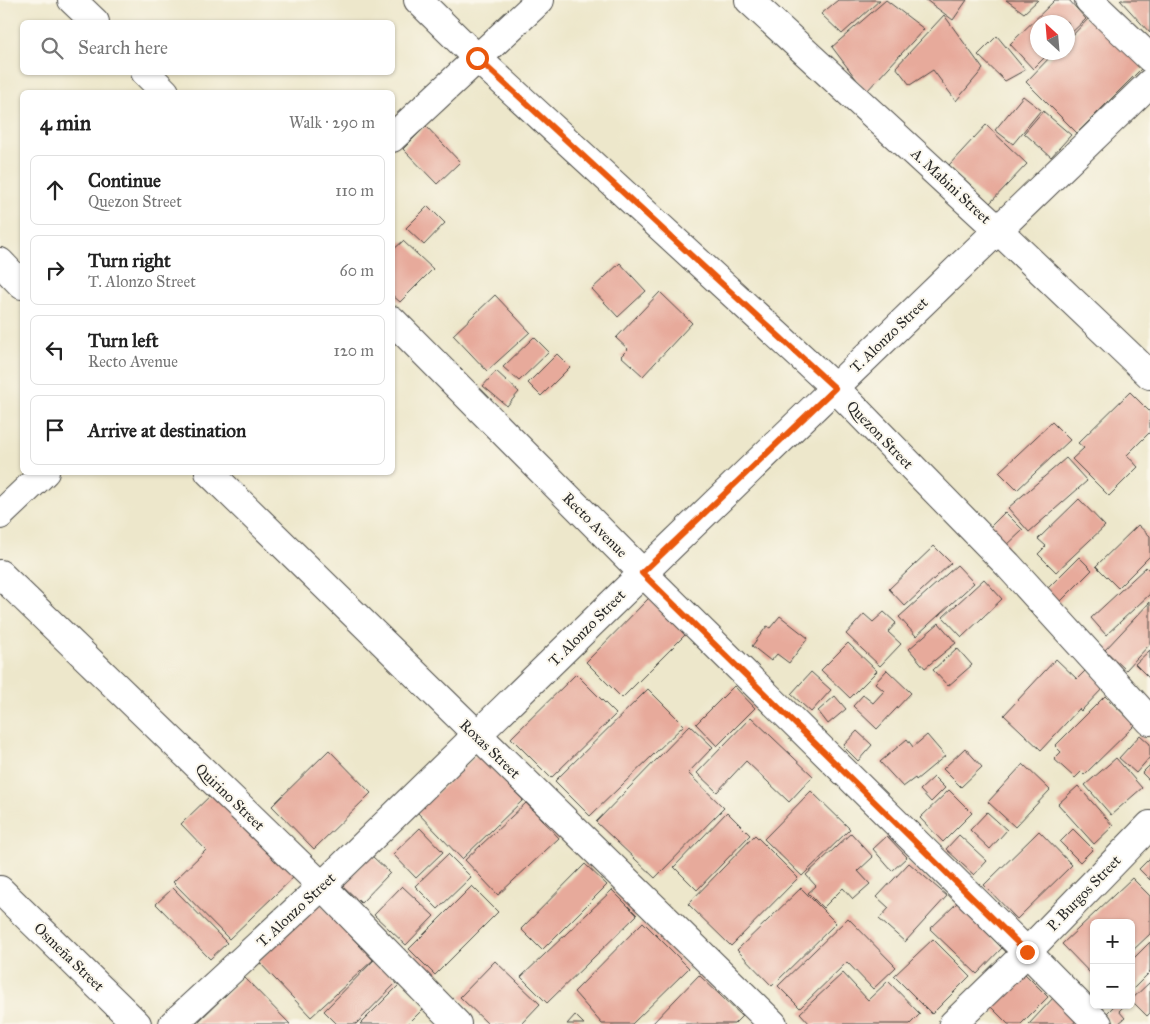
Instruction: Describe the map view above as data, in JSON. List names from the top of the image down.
{
  "streets": {
    "street": [
      "A. Mabini Street",
      "T. Alonzo Street",
      "Quezon Street",
      "Recto Avenue",
      "Roxas Street",
      "Quirino Street",
      "P. Burgos Street",
      "Osmeña Street"
    ]
  },
  "crossings": [
    ["A. Mabini Street", "T. Alonzo Street"],
    ["T. Alonzo Street", "Quezon Street"],
    ["T. Alonzo Street", "Recto Avenue"],
    ["T. Alonzo Street", "Roxas Street"],
    ["T. Alonzo Street", "Quirino Street"],
    ["Recto Avenue", "P. Burgos Street"]
  ],
  "north": "top left",
  "page": {
    "search": "Search here",
    "heading": ["4 min", "Walk · 290 m"],
    "list": [
      ["Continue", "Quezon Street", "110 m"],
      ["Turn right", "T. Alonzo Street", "60 m"],
      ["Turn left", "Recto Avenue", "120 m"],
      "Arrive at destination"
    ],
    "map_buttons": ["+", "−"]
  }
}
